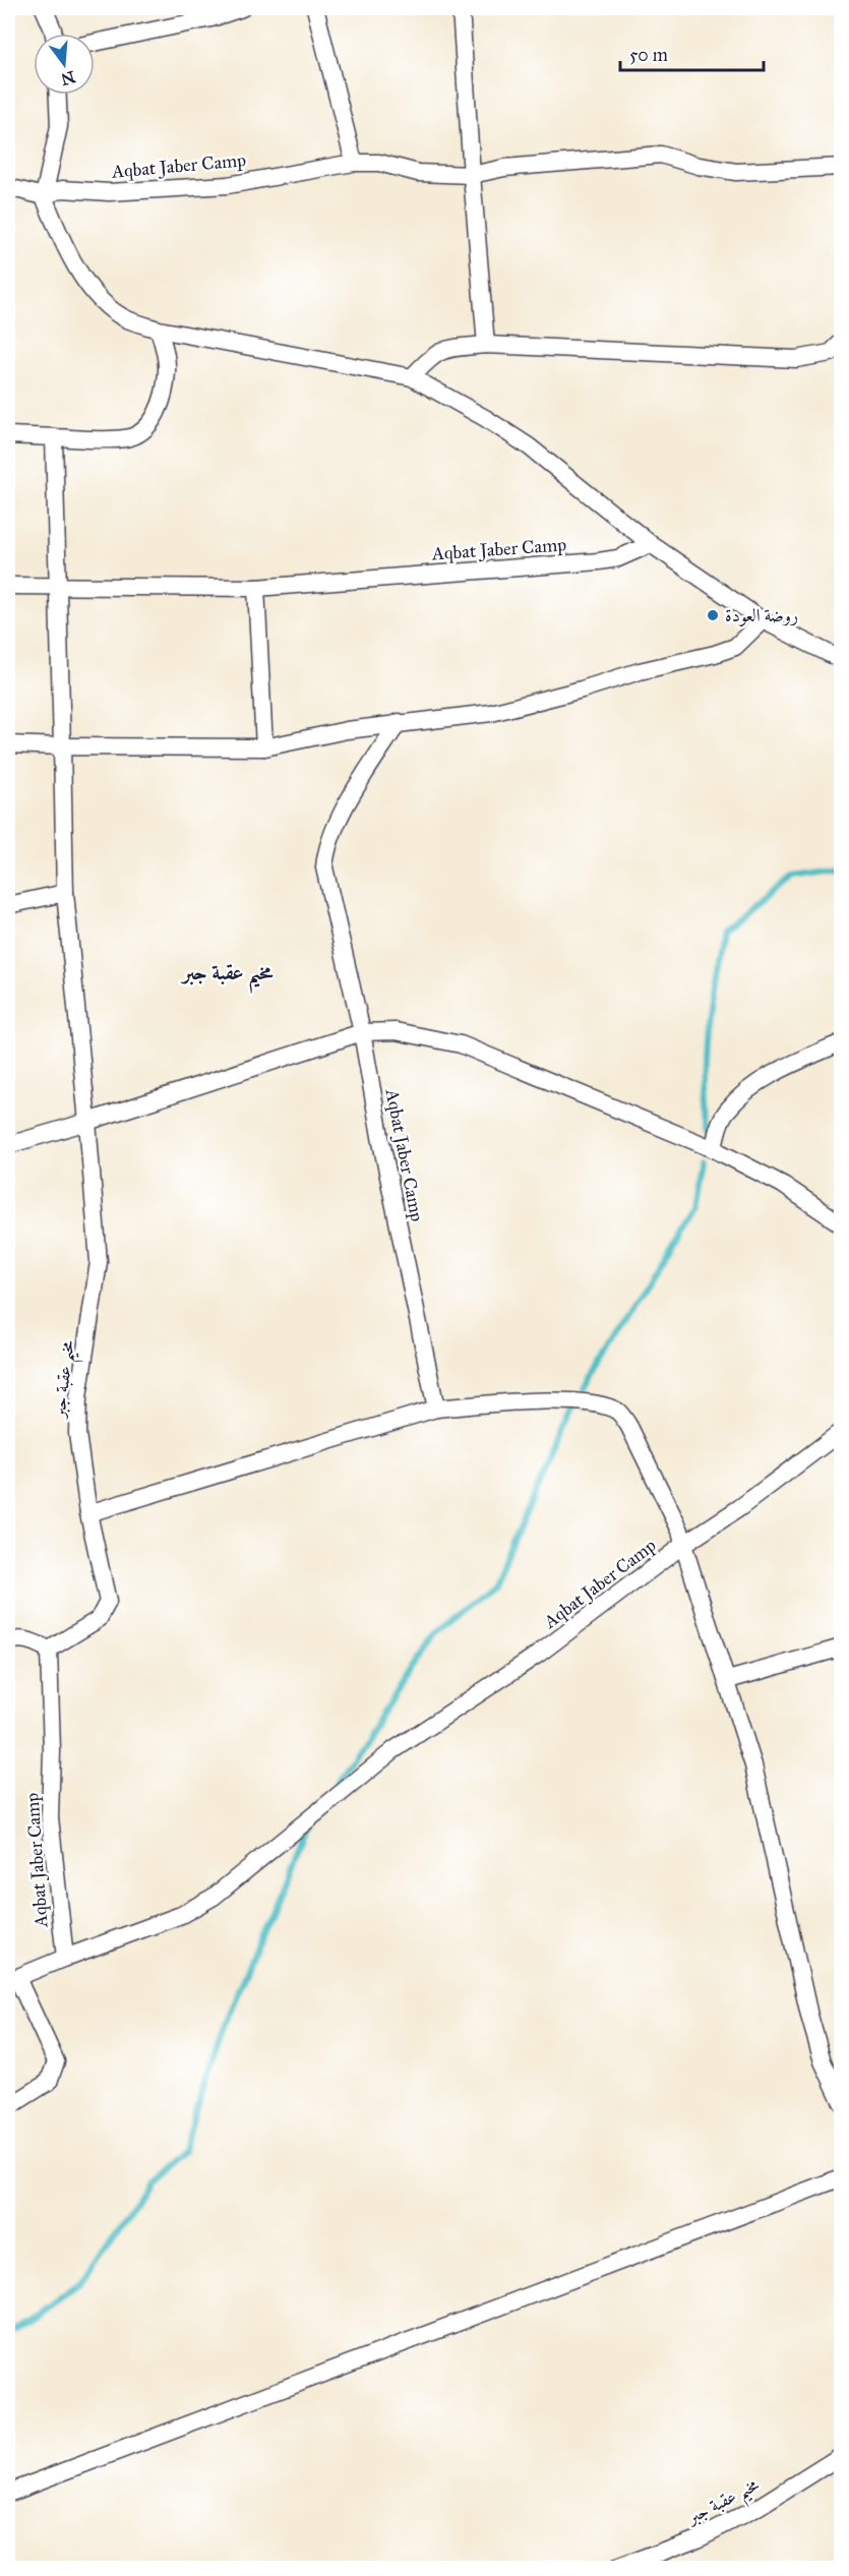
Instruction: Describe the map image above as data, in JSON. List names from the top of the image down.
{
  "streets": {
    "street": ["Aqbat Jaber Camp", "مخيم عقبة جبر"]
  },
  "crossings": [
    ["Aqbat Jaber Camp", "مخيم عقبة جبر"]
  ],
  "districts": ["مخيم عقبة جبر"],
  "places": ["روضة العودة"],
  "scale_bar": "50 m",
  "north": "bottom"
}
